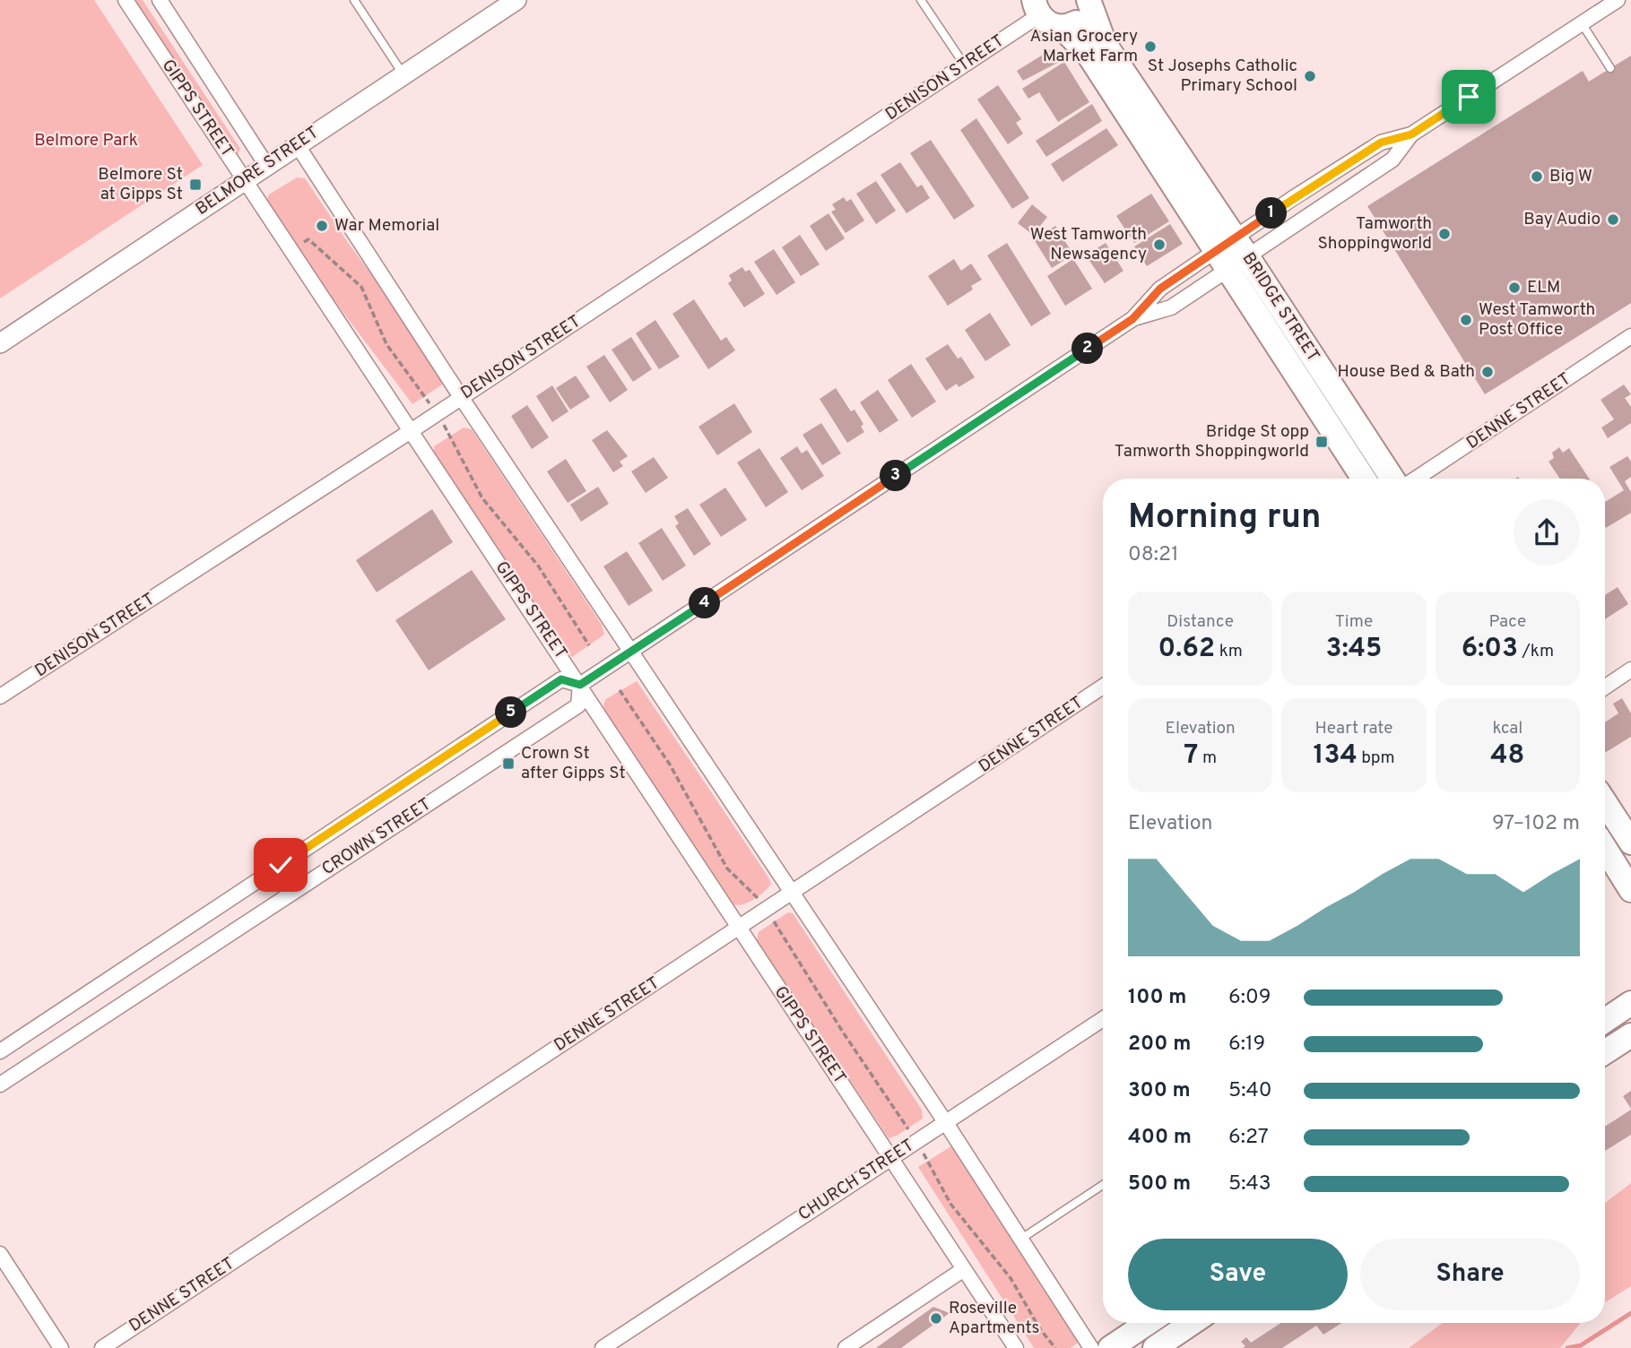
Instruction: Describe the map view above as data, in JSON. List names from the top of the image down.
{
  "streets": {
    "main road": ["BRIDGE STREET"],
    "street": [
      "DENISON STREET",
      "GIPPS STREET",
      "BELMORE STREET",
      "DENNE STREET",
      "CROWN STREET",
      "CHURCH STREET"
    ]
  },
  "crossings": [
    ["DENISON STREET", "GIPPS STREET"],
    ["DENISON STREET", "BRIDGE STREET"],
    ["GIPPS STREET", "BELMORE STREET"],
    ["GIPPS STREET", "DENNE STREET"],
    ["GIPPS STREET", "CROWN STREET"],
    ["GIPPS STREET", "CHURCH STREET"]
  ],
  "parks": ["Belmore Park"],
  "places": {
    "other": [
      "Asian Grocery Market Farm",
      "St Josephs Catholic Primary School",
      "Big W",
      "Bay Audio",
      "War Memorial",
      "Tamworth Shoppingworld",
      "West Tamworth Newsagency",
      "ELM",
      "West Tamworth Post Office",
      "House Bed & Bath",
      "Roseville Apartments"
    ],
    "transit": ["Belmore St at Gipps St", "Bridge St opp Tamworth Shoppingworld", "Crown St after Gipps St"]
  },
  "page": {
    "pins": [
      "1",
      "2",
      "3",
      "4",
      "5"
    ],
    "heading": ["Morning run", "08:21"],
    "stats": [
      ["Distance", "0.62 km"],
      ["Time", "3:45"],
      ["Pace", "6:03 /km"],
      ["Elevation", "7 m"],
      ["Heart rate", "134 bpm"],
      ["kcal", "48"]
    ],
    "chart": ["Elevation", "97–102 m"],
    "list": [
      {
        "name": "100 m",
        "note": "6:09"
      },
      {
        "name": "200 m",
        "note": "6:19"
      },
      {
        "name": "300 m",
        "note": "5:40"
      },
      {
        "name": "400 m",
        "note": "6:27"
      },
      {
        "name": "500 m",
        "note": "5:43"
      }
    ],
    "buttons": ["Save", "Share"]
  }
}
